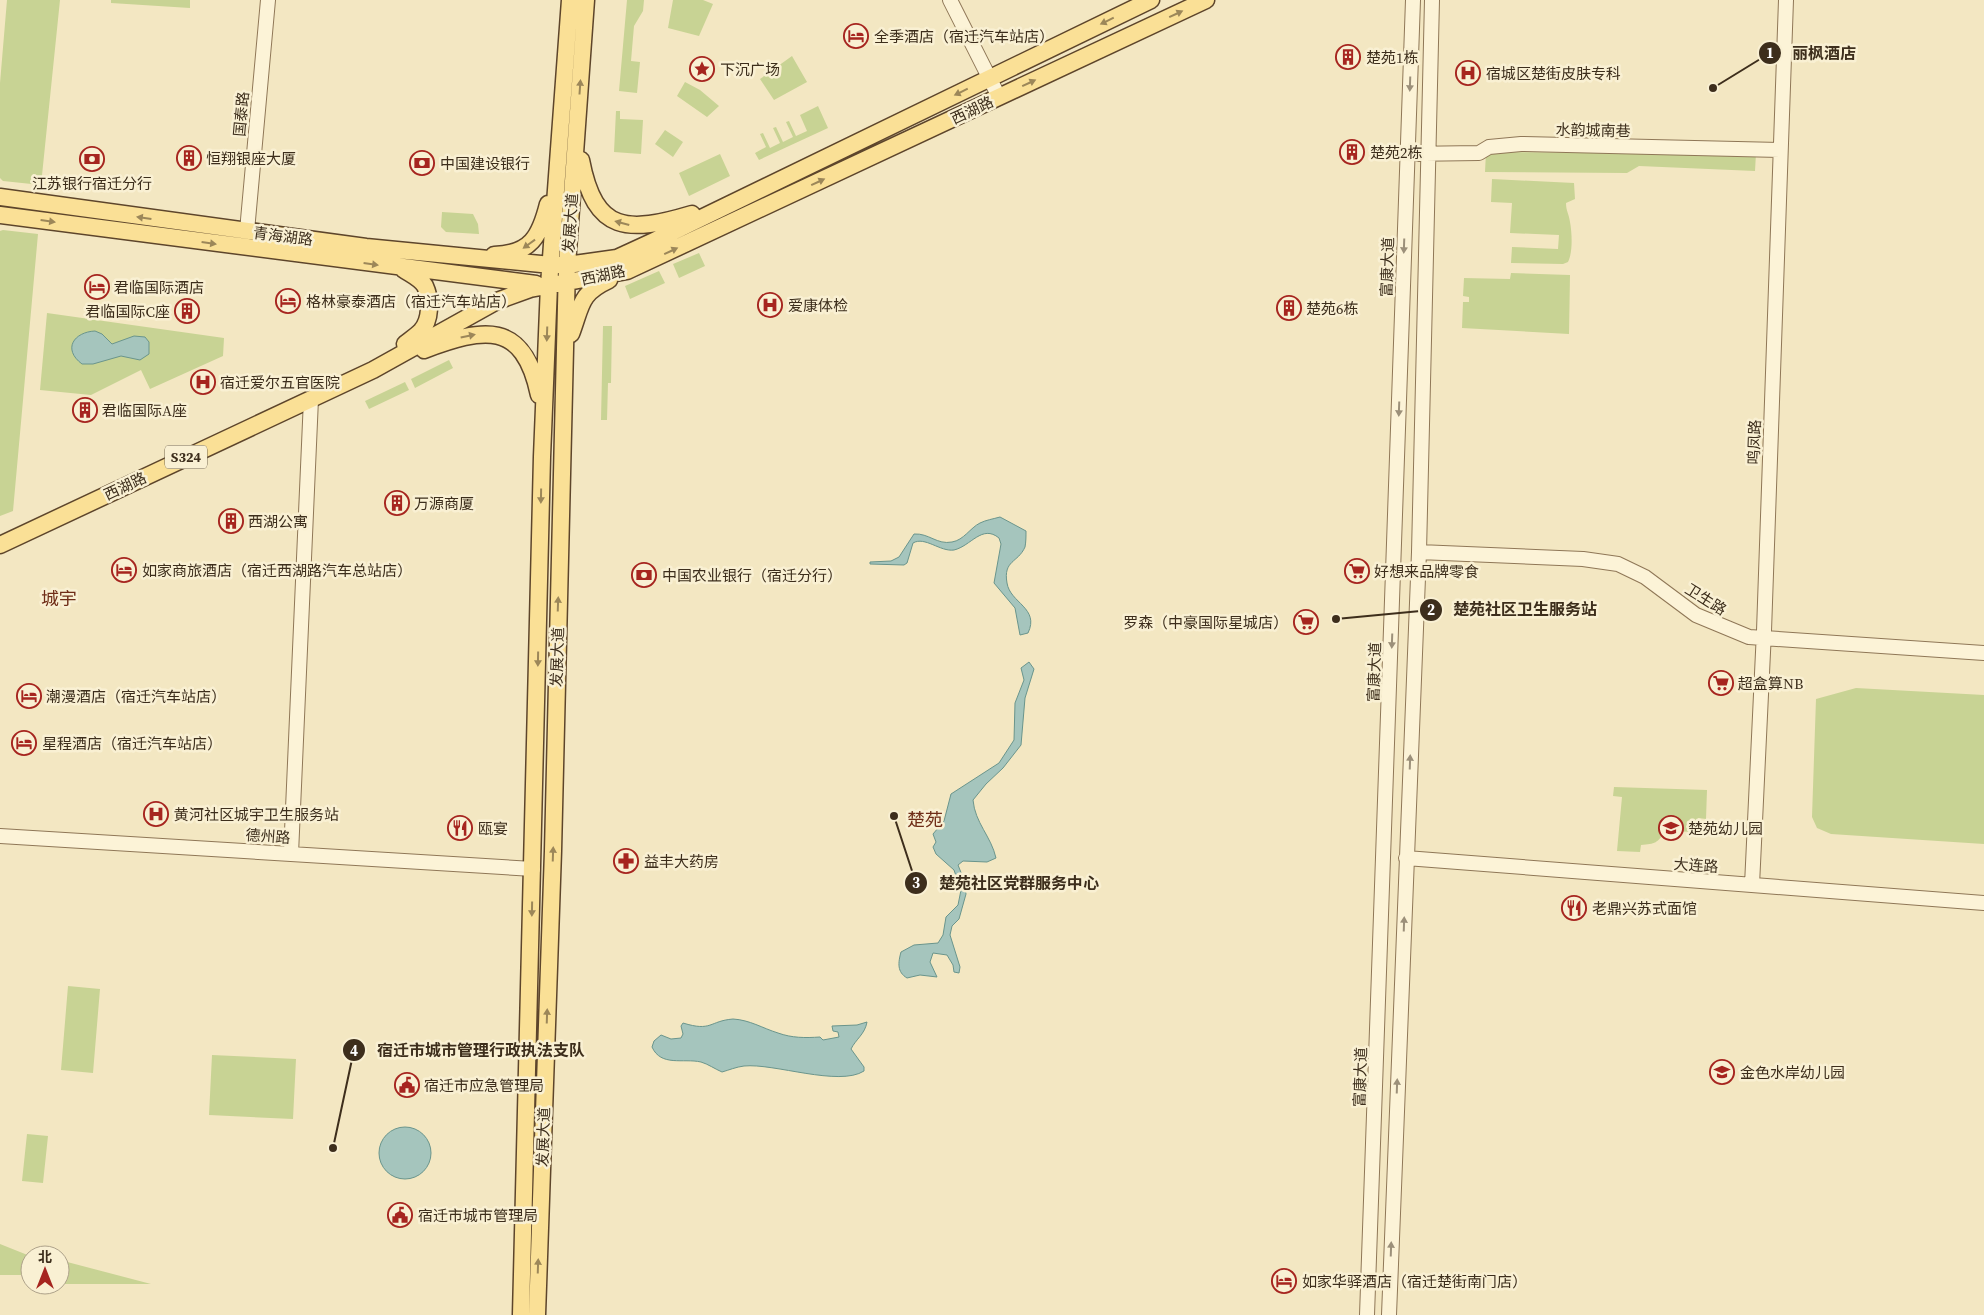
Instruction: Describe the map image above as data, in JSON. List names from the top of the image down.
{
  "streets": {
    "main road": [
      "西湖路",
      "发展大道",
      "青海湖路",
      "S324"
    ],
    "street": [
      "国泰路",
      "水韵城南巷",
      "富康大道",
      "鸣凤路",
      "卫生路",
      "德州路",
      "大连路"
    ]
  },
  "crossings": [
    ["西湖路", "发展大道"],
    ["西湖路", "青海湖路"],
    ["国泰路", "青海湖路"],
    ["水韵城南巷", "富康大道"],
    ["水韵城南巷", "鸣凤路"],
    ["发展大道", "青海湖路"],
    ["发展大道", "德州路"],
    ["鸣凤路", "卫生路"],
    ["鸣凤路", "大连路"]
  ],
  "districts": ["城宇", "楚苑"],
  "places": {
    "hotel": [
      "全季酒店（宿迁汽车站店）",
      "君临国际酒店",
      "格林豪泰酒店（宿迁汽车站店）",
      "如家商旅酒店（宿迁西湖路汽车总站店）",
      "潮漫酒店（宿迁汽车站店）",
      "星程酒店（宿迁汽车站店）",
      "如家华驿酒店（宿迁楚街南门店）"
    ],
    "building": [
      "楚苑1栋",
      "楚苑2栋",
      "恒翔银座大厦",
      "楚苑6栋",
      "君临国际C座",
      "君临国际A座",
      "万源商厦",
      "西湖公寓"
    ],
    "place": ["下沉广场"],
    "hospital": [
      "宿城区楚街皮肤专科",
      "爱康体检",
      "宿迁爱尔五官医院",
      "黄河社区城宇卫生服务站"
    ],
    "other": [
      "丽枫酒店",
      "楚苑社区卫生服务站",
      "楚苑社区党群服务中心",
      "宿迁市城市管理行政执法支队"
    ],
    "bank": ["江苏银行宿迁分行", "中国建设银行", "中国农业银行（宿迁分行）"],
    "supermarket": ["好想来品牌零食", "罗森（中豪国际星城店）", "超盒算NB"],
    "restaurant": ["瓯宴", "老鼎兴苏式面馆"],
    "school or university": ["楚苑幼儿园", "金色水岸幼儿园"],
    "pharmacy": ["益丰大药房"],
    "public building": ["宿迁市应急管理局", "宿迁市城市管理局"]
  },
  "north": "top"
}
